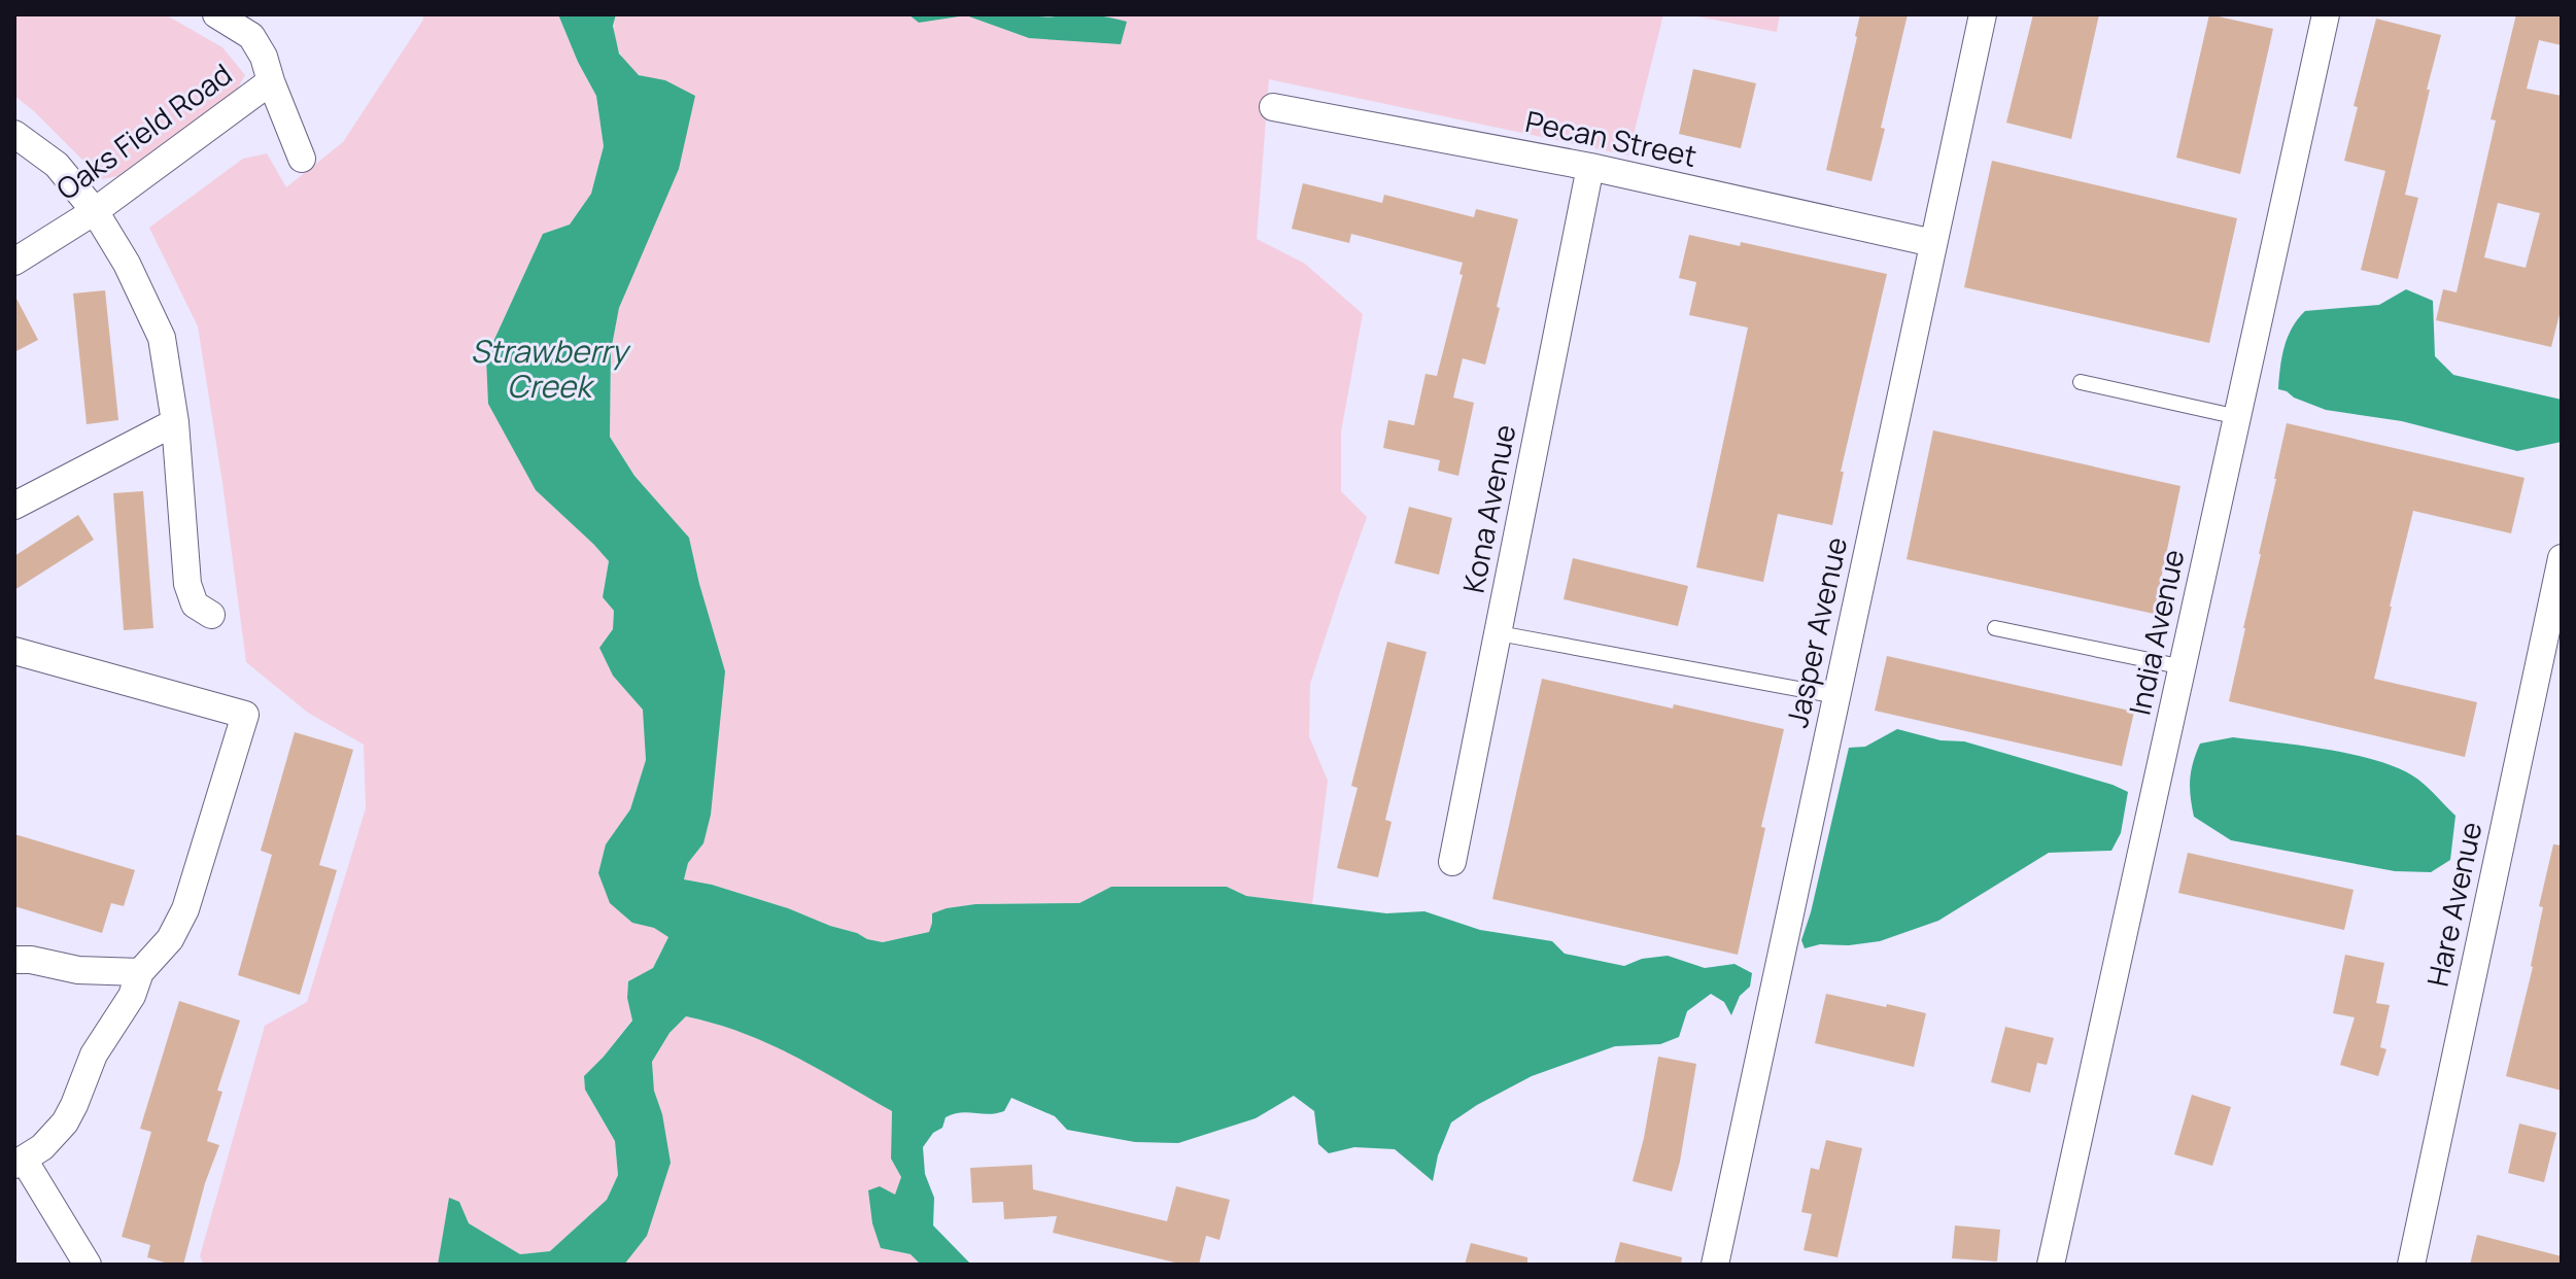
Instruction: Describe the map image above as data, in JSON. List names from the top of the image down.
{
  "streets": {
    "street": [
      "Oaks Field Road",
      "Pecan Street",
      "Kona Avenue",
      "Jasper Avenue",
      "India Avenue",
      "Hare Avenue"
    ]
  },
  "crossings": [
    ["Pecan Street", "Kona Avenue"],
    ["Pecan Street", "Jasper Avenue"]
  ],
  "water": ["Strawberry Creek"]
}
